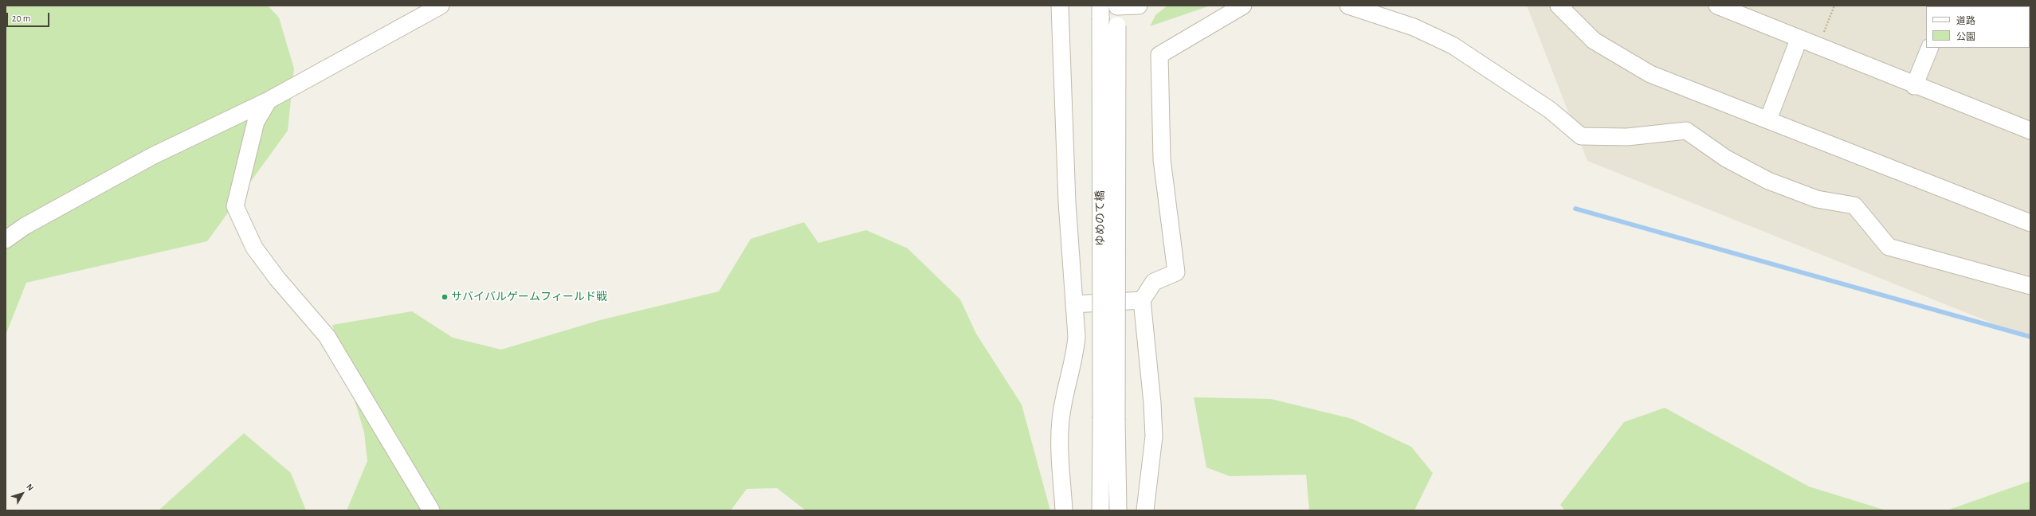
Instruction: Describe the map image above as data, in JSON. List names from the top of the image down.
{
  "streets": {
    "street": ["ゆめのて橋"]
  },
  "places": ["サバイバルゲームフィールド戦"],
  "legend": ["道路", "公園"],
  "scale_bar": "20 m",
  "north": "top right"
}
